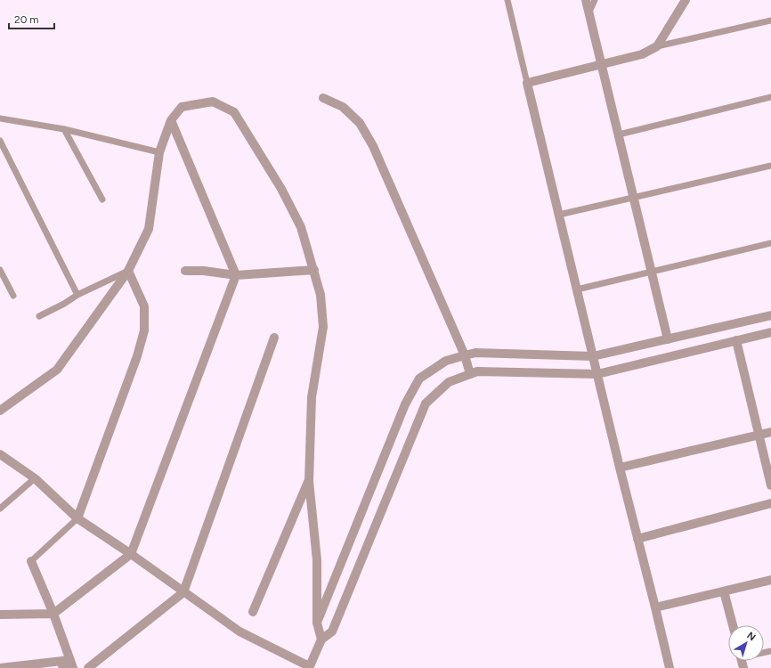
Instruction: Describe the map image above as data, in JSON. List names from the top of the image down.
{
  "scale_bar": "20 m",
  "north": "top right"
}
